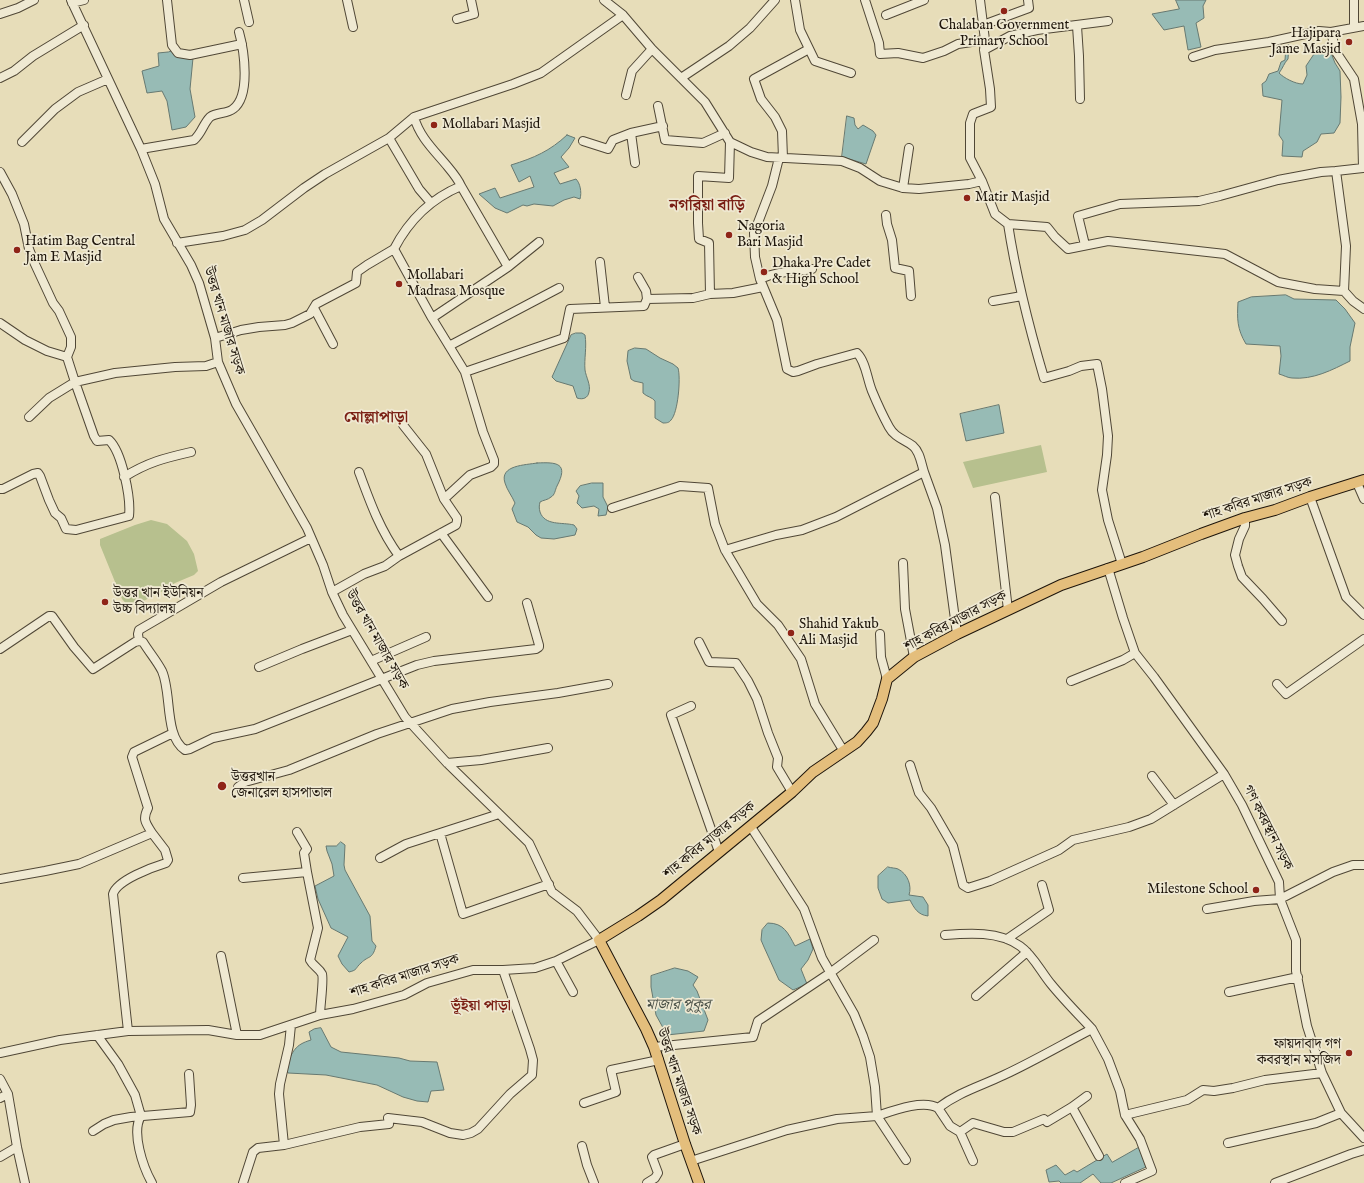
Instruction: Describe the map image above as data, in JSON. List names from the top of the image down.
{
  "streets": {
    "main road": ["উত্তর খান মাজার সড়ক", "শাহ কবির মাজার সড়ক"],
    "street": ["গণ কবরস্থান সড়ক"]
  },
  "crossings": [
    ["উত্তর খান মাজার সড়ক", "শাহ কবির মাজার সড়ক"],
    ["শাহ কবির মাজার সড়ক", "গণ কবরস্থান সড়ক"]
  ],
  "districts": ["নগরিয়া বাড়ি", "মোল্লাপাড়া", "ভূঁইয়া পাড়া"],
  "water": ["মাজার পুকুর"],
  "places": [
    "Chalaban Government Primary School",
    "Hajipara Jame Masjid",
    "Mollabari Masjid",
    "Matir Masjid",
    "Nagoria Bari Masjid",
    "Hatim Bag Central Jam E Masjid",
    "Dhaka Pre Cadet & High School",
    "Mollabari Madrasa Mosque",
    "উত্তর খান ইউনিয়ন উচ্চ বিদ্যালয়",
    "Shahid Yakub Ali Masjid",
    "উত্তরখান জেনারেল হাসপাতাল",
    "Milestone School",
    "ফায়দাবাদ গণ কবরস্থান মসজিদ"
  ]
}
